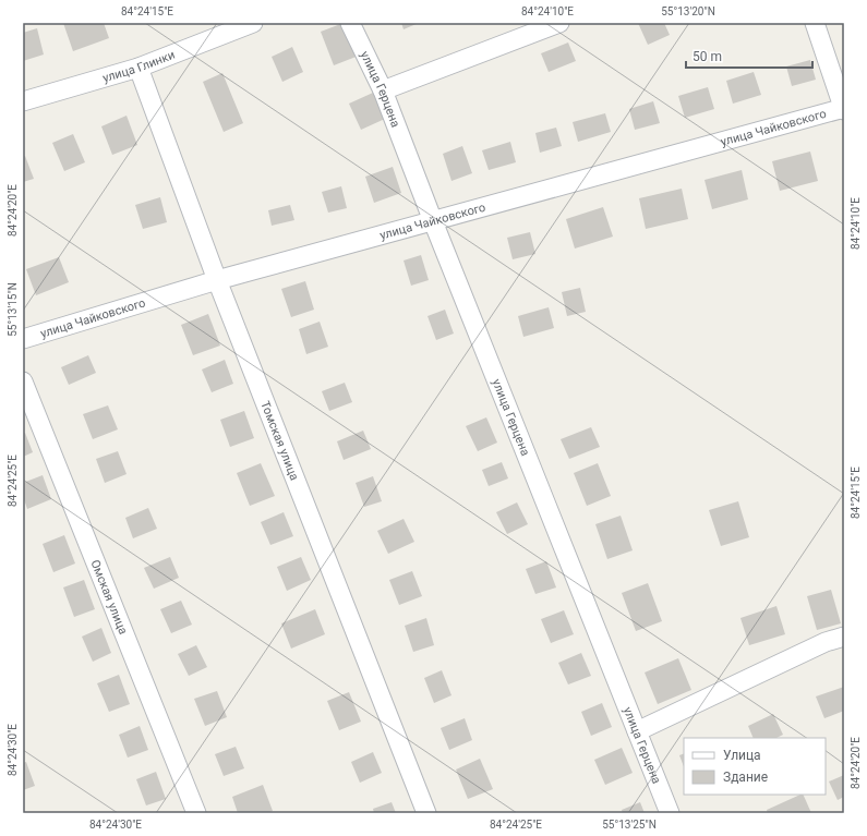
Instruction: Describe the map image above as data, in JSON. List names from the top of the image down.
{
  "streets": {
    "street": [
      "улица Глинки",
      "улица Герцена",
      "улица Чайковского",
      "Томская улица",
      "Омская улица"
    ]
  },
  "crossings": [
    ["улица Глинки", "Томская улица"],
    ["улица Герцена", "улица Чайковского"],
    ["улица Чайковского", "Томская улица"]
  ],
  "legend": ["Улица", "Здание"],
  "scale_bar": "50 m",
  "coordinates": [
    "84°24'15\"E",
    "84°24'10\"E",
    "55°13'20\"N",
    "84°24'20\"E",
    "55°13'15\"N",
    "84°24'25\"E",
    "84°24'30\"E",
    "55°13'25\"N"
  ]
}
